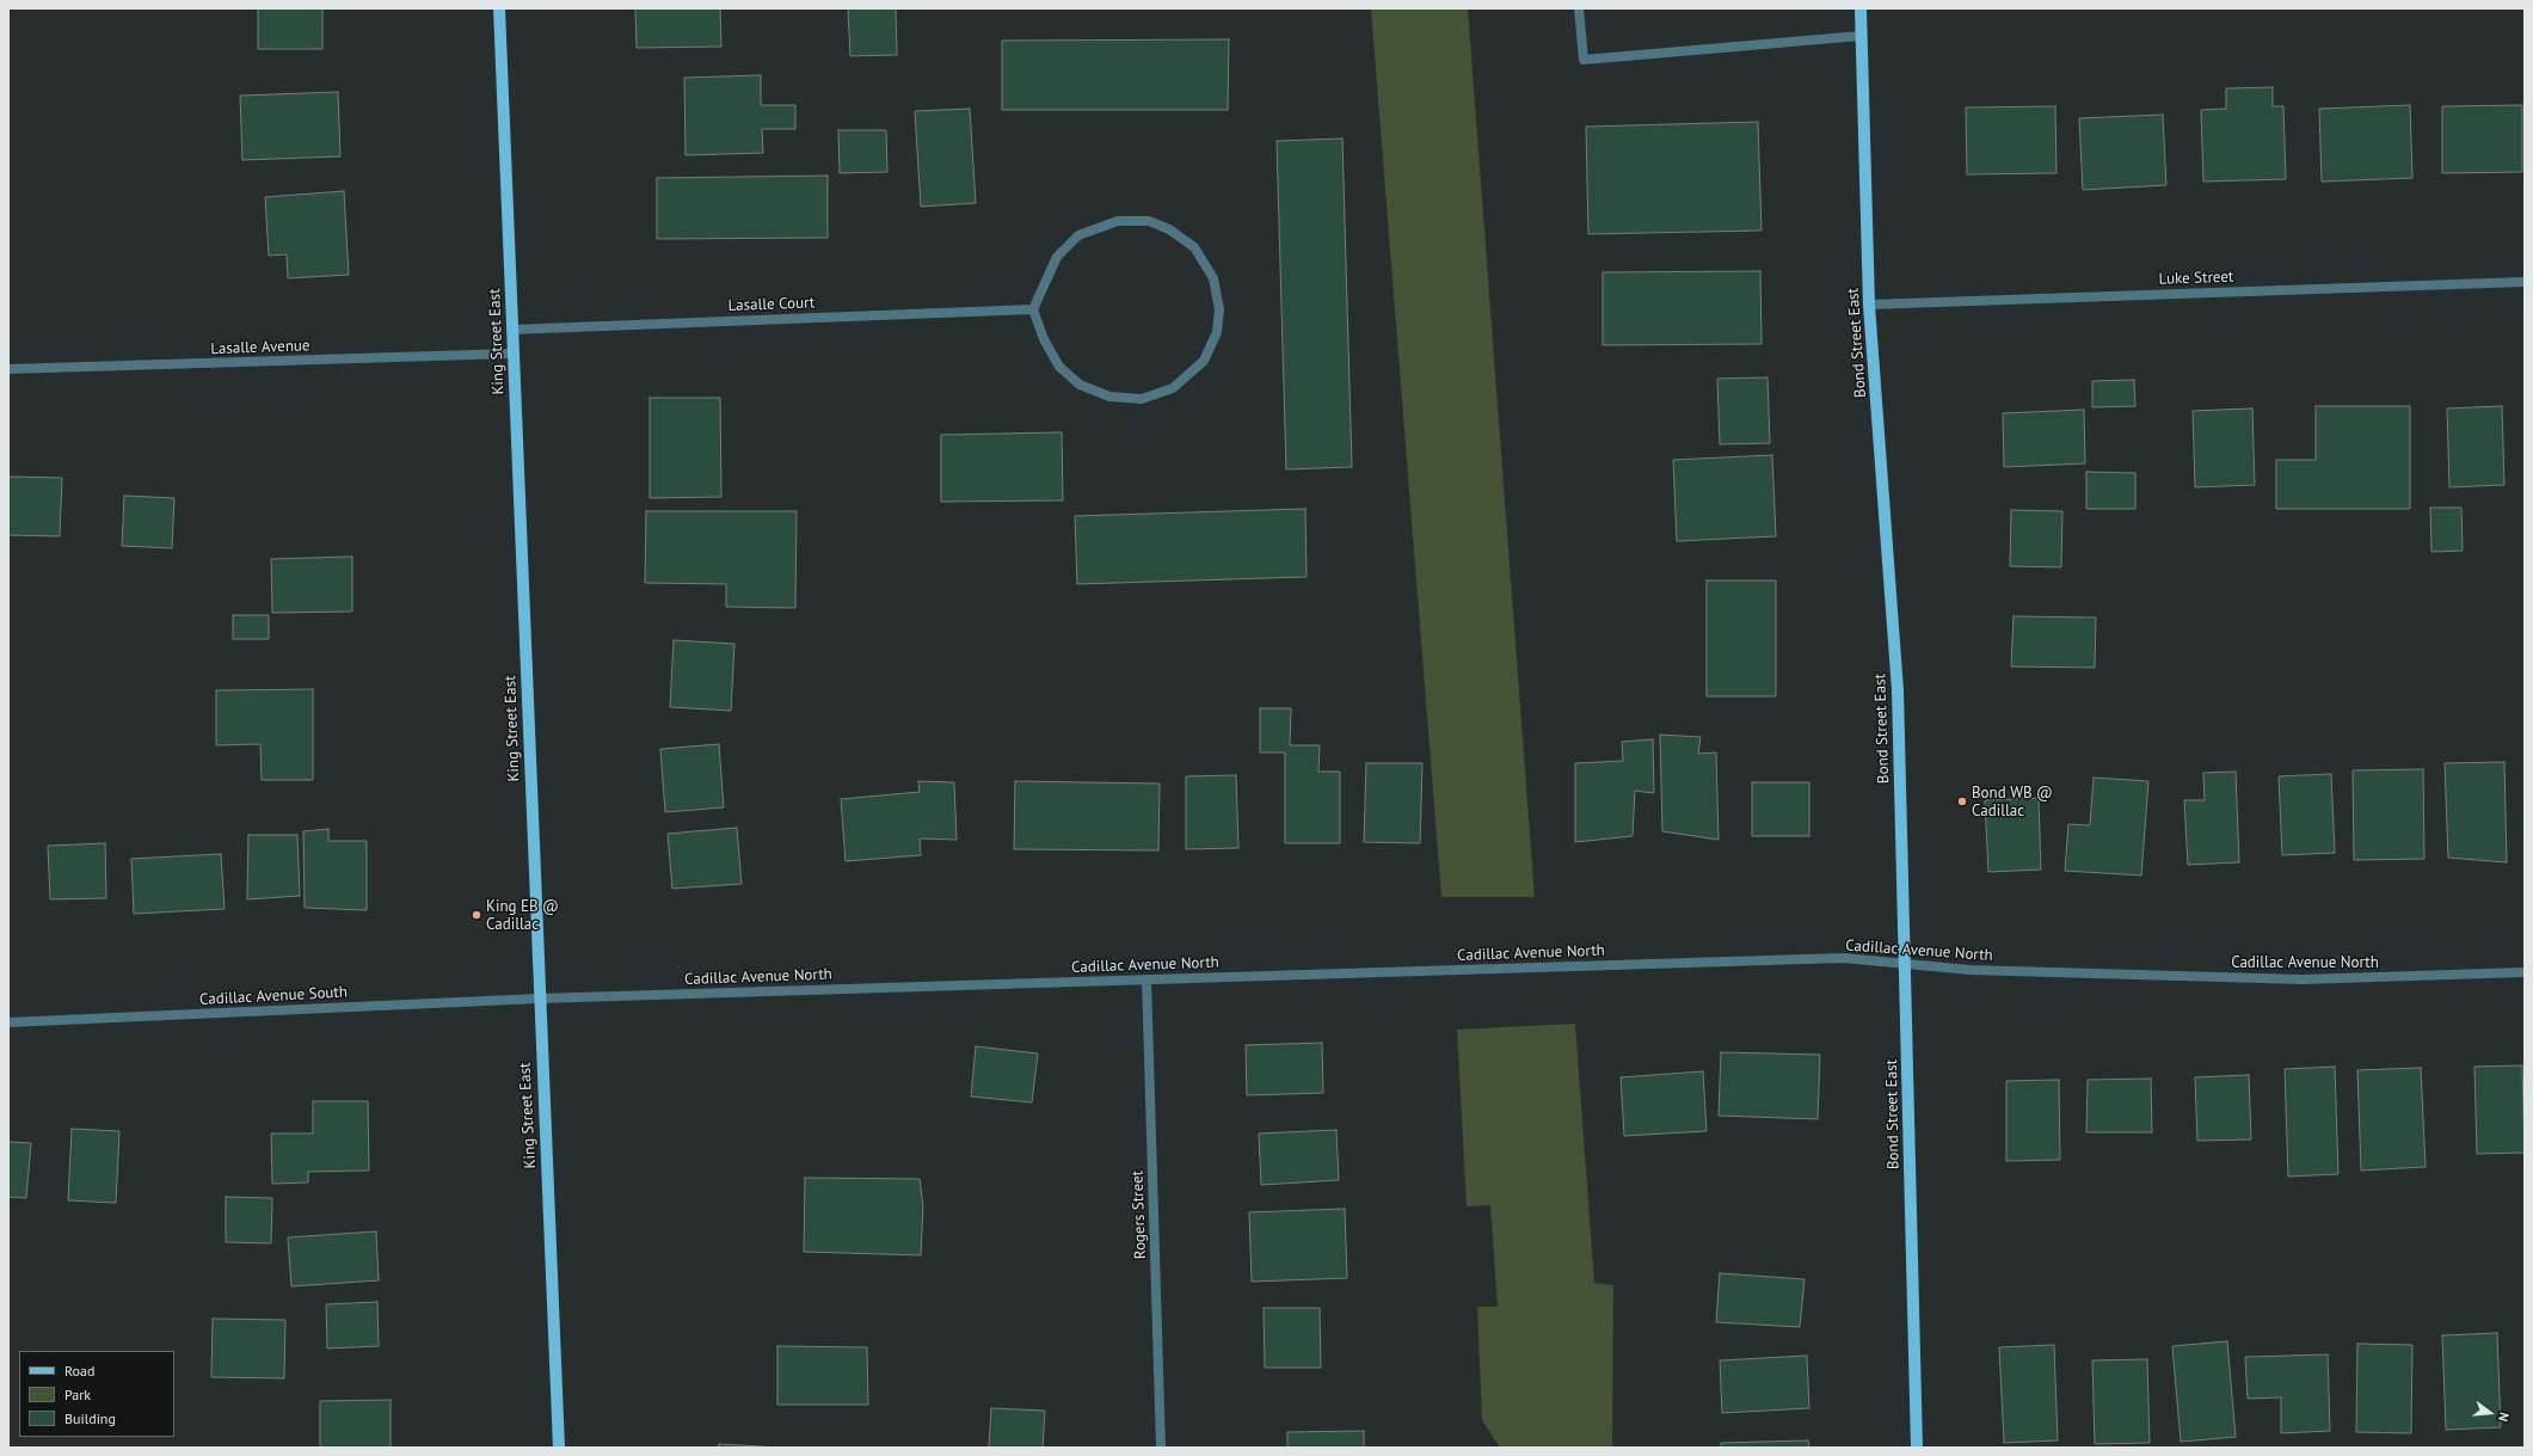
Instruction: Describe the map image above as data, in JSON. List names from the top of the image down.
{
  "streets": {
    "main road": ["King Street East", "Bond Street East"],
    "street": [
      "Luke Street",
      "Lasalle Court",
      "Lasalle Avenue",
      "Cadillac Avenue North",
      "Cadillac Avenue South",
      "Rogers Street"
    ]
  },
  "crossings": [
    ["Luke Street", "Bond Street East"],
    ["Lasalle Court", "King Street East"],
    ["King Street East", "Lasalle Avenue"],
    ["King Street East", "Cadillac Avenue North"],
    ["King Street East", "Cadillac Avenue South"],
    ["Bond Street East", "Cadillac Avenue North"],
    ["Cadillac Avenue North", "Cadillac Avenue South"],
    ["Cadillac Avenue North", "Rogers Street"]
  ],
  "places": ["Bond WB @ Cadillac", "King EB @ Cadillac"],
  "legend": ["Road", "Park", "Building"],
  "north": "right"
}
